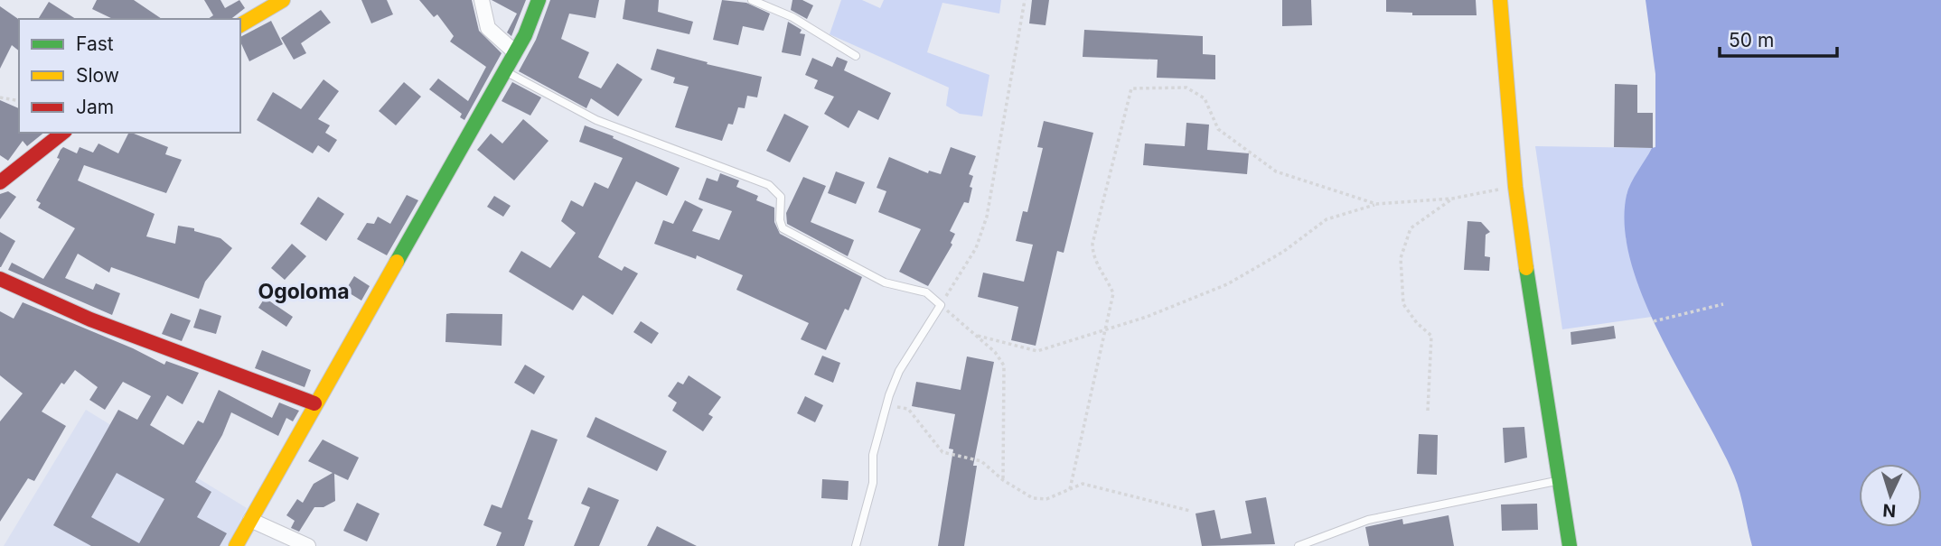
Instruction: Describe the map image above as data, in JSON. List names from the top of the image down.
{
  "districts": ["Ogoloma"],
  "legend": ["Fast", "Slow", "Jam"],
  "scale_bar": "50 m",
  "north": "bottom"
}
